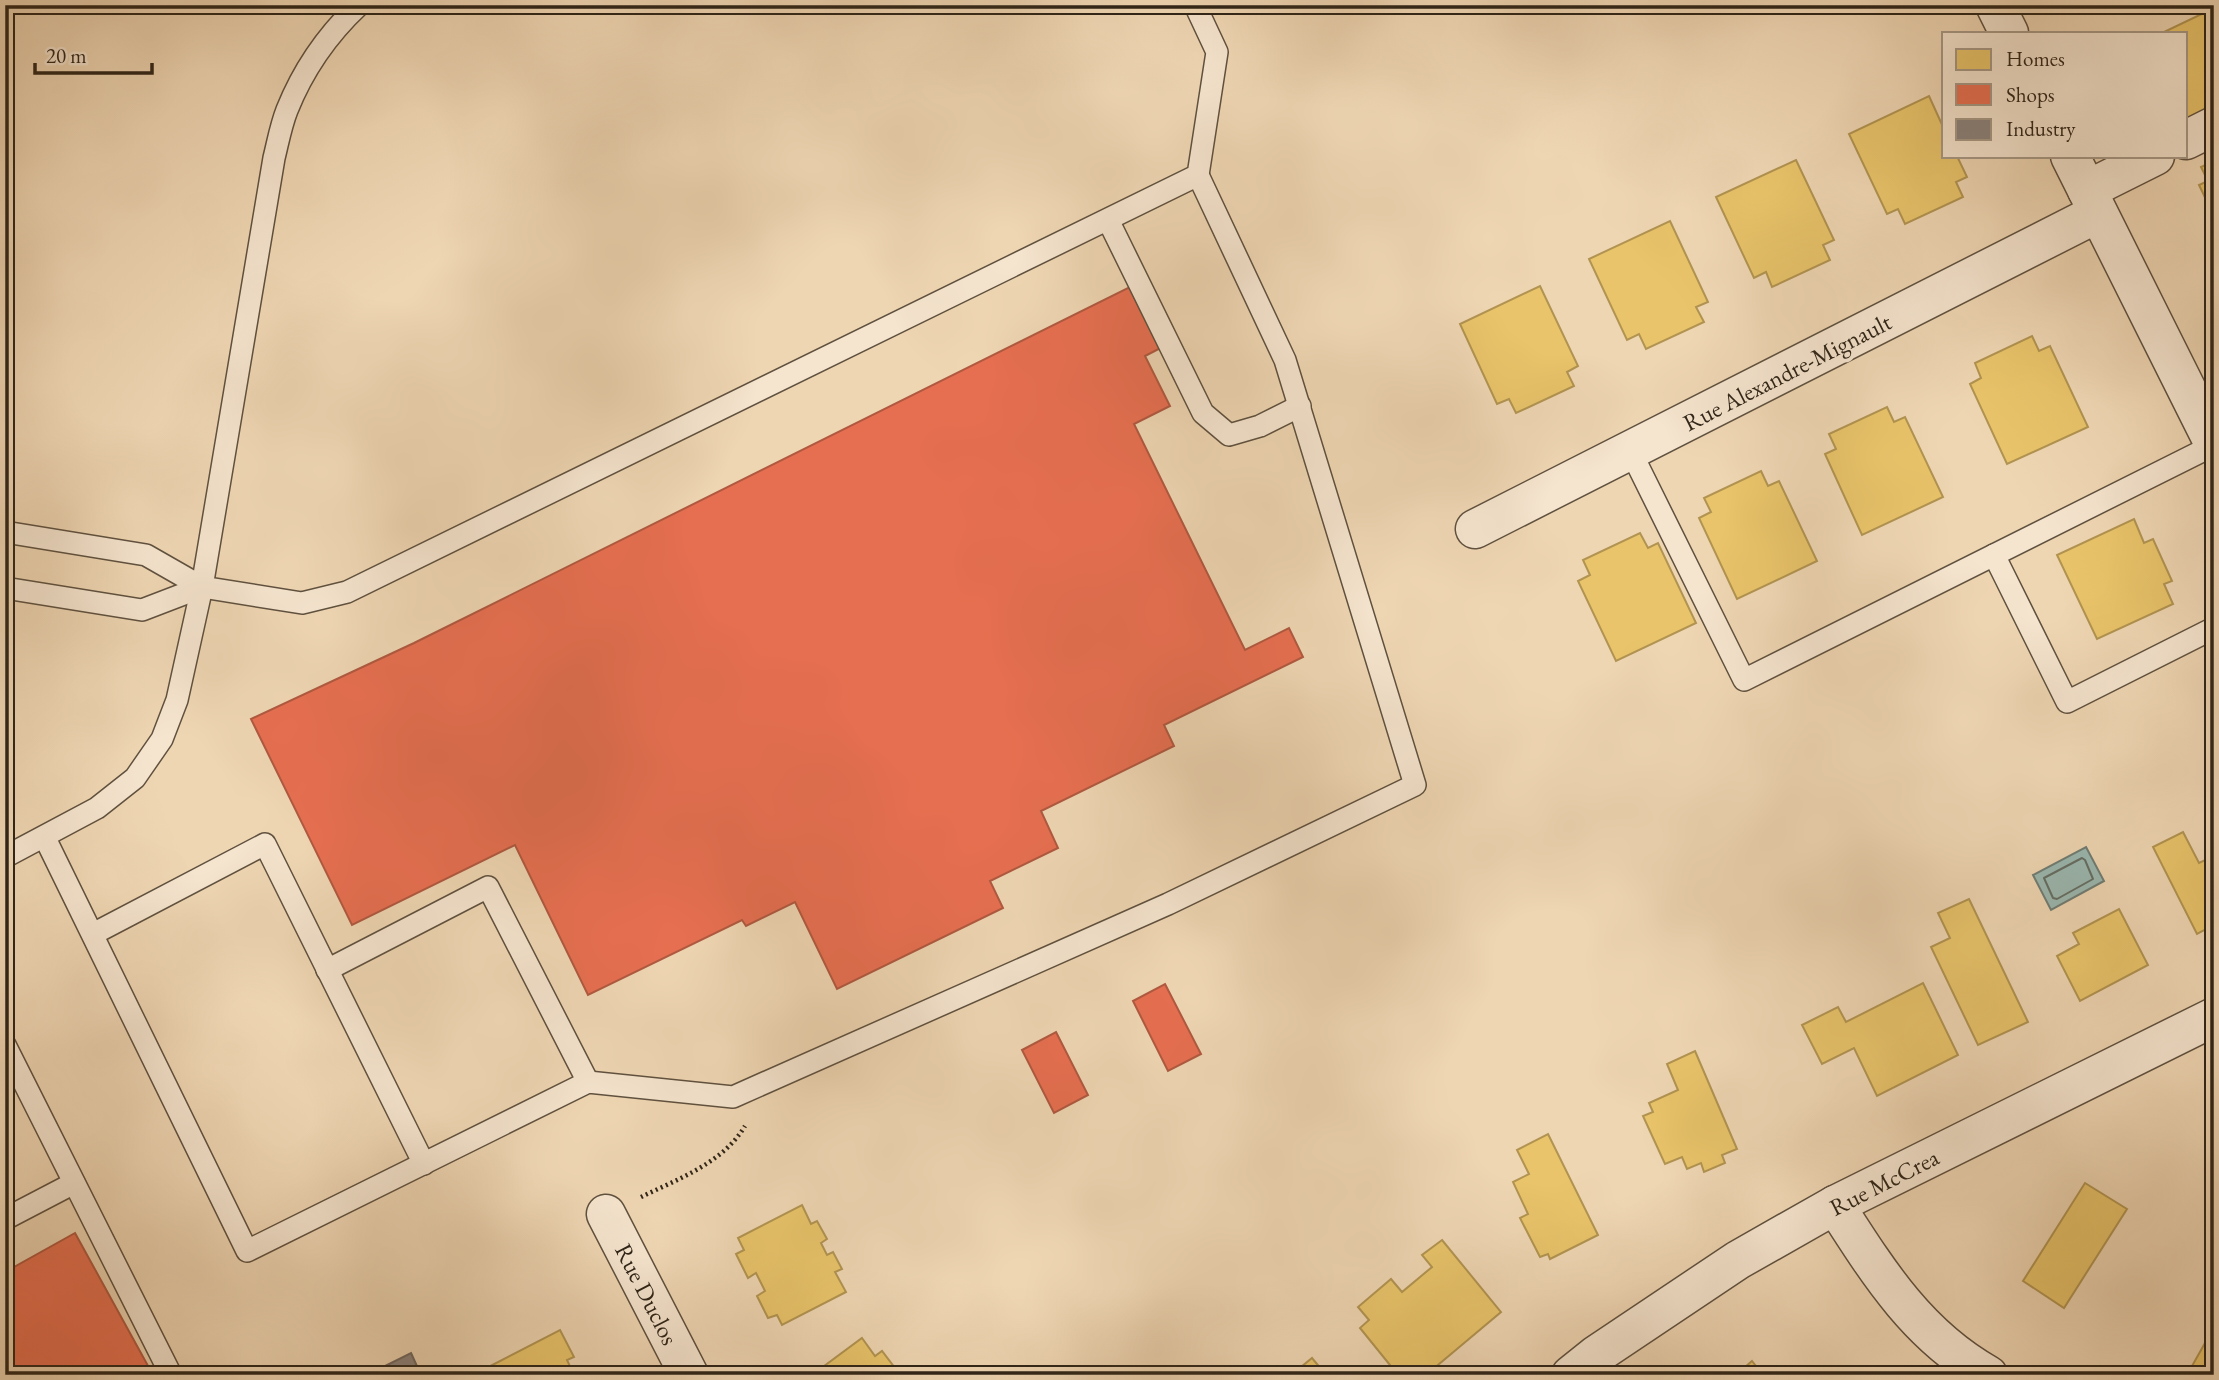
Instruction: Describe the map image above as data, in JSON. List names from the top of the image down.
{
  "streets": {
    "street": ["Rue Alexandre-Mignault", "Rue McCrea", "Rue Duclos"]
  },
  "legend": ["Homes", "Shops", "Industry"],
  "scale_bar": "20 m"
}
